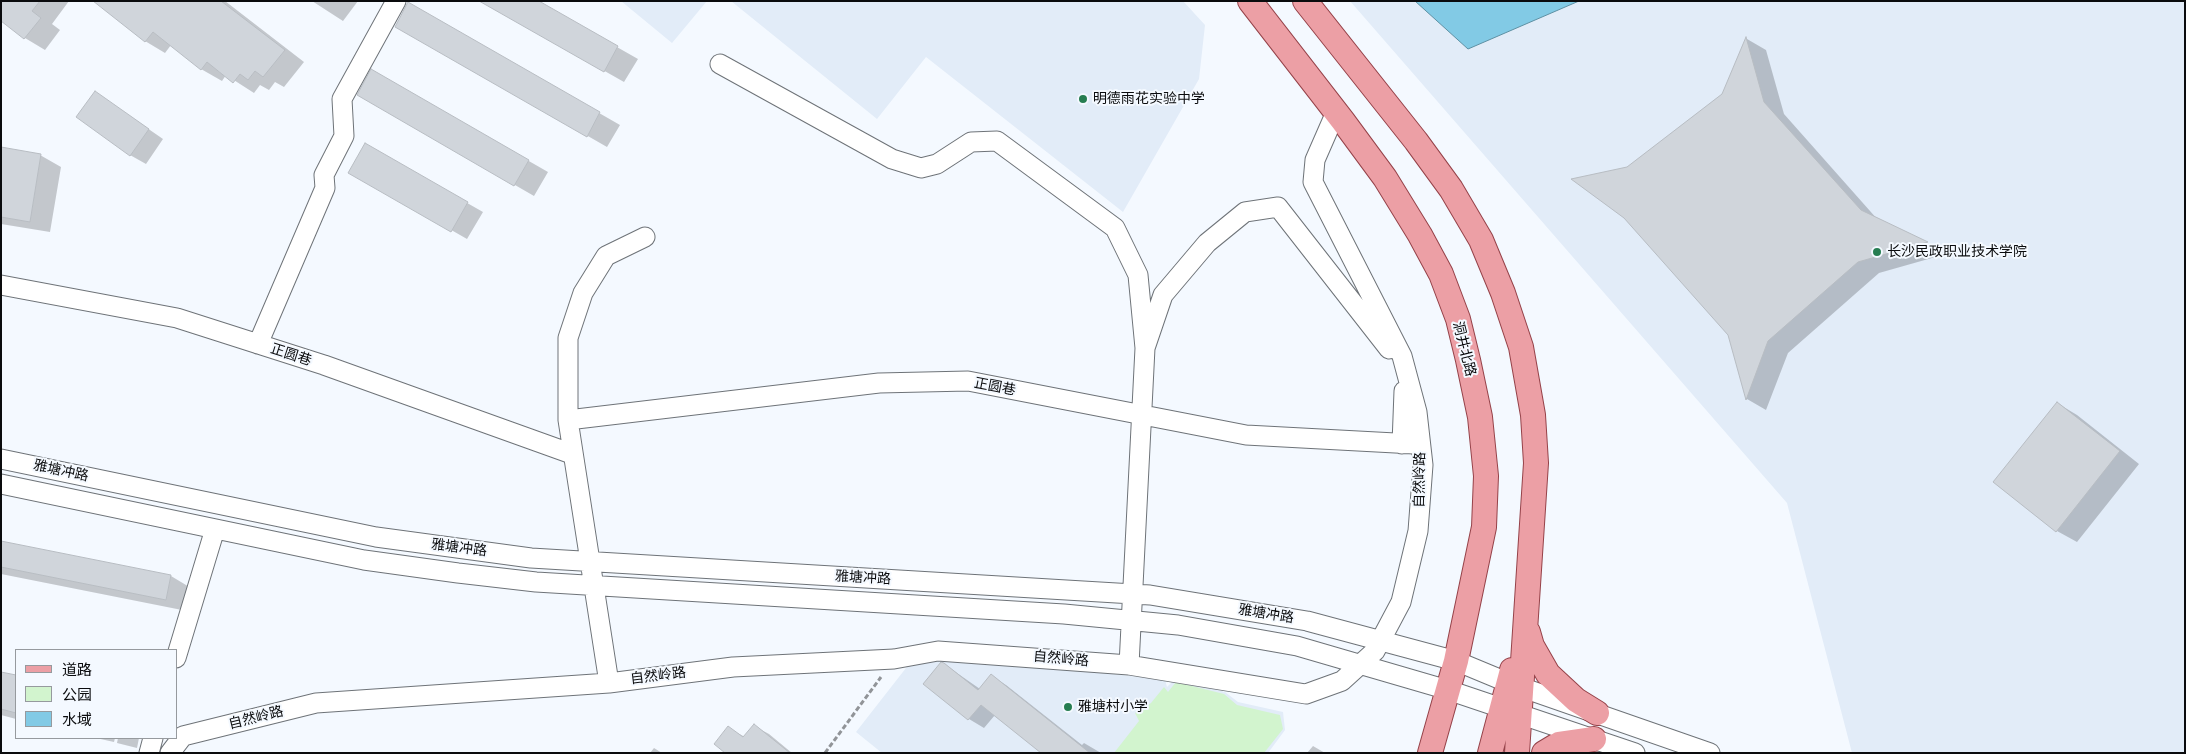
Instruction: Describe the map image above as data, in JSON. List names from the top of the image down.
{
  "streets": {
    "main road": ["洞井北路"],
    "street": ["正圆巷", "雅塘冲路", "自然岭路"]
  },
  "crossings": [
    ["洞井北路", "雅塘冲路"],
    ["洞井北路", "自然岭路"],
    ["正圆巷", "自然岭路"],
    ["雅塘冲路", "自然岭路"]
  ],
  "places": ["明德雨花实验中学", "长沙民政职业技术学院", "雅塘村小学"],
  "legend": ["道路", "公园", "水域"]
}
